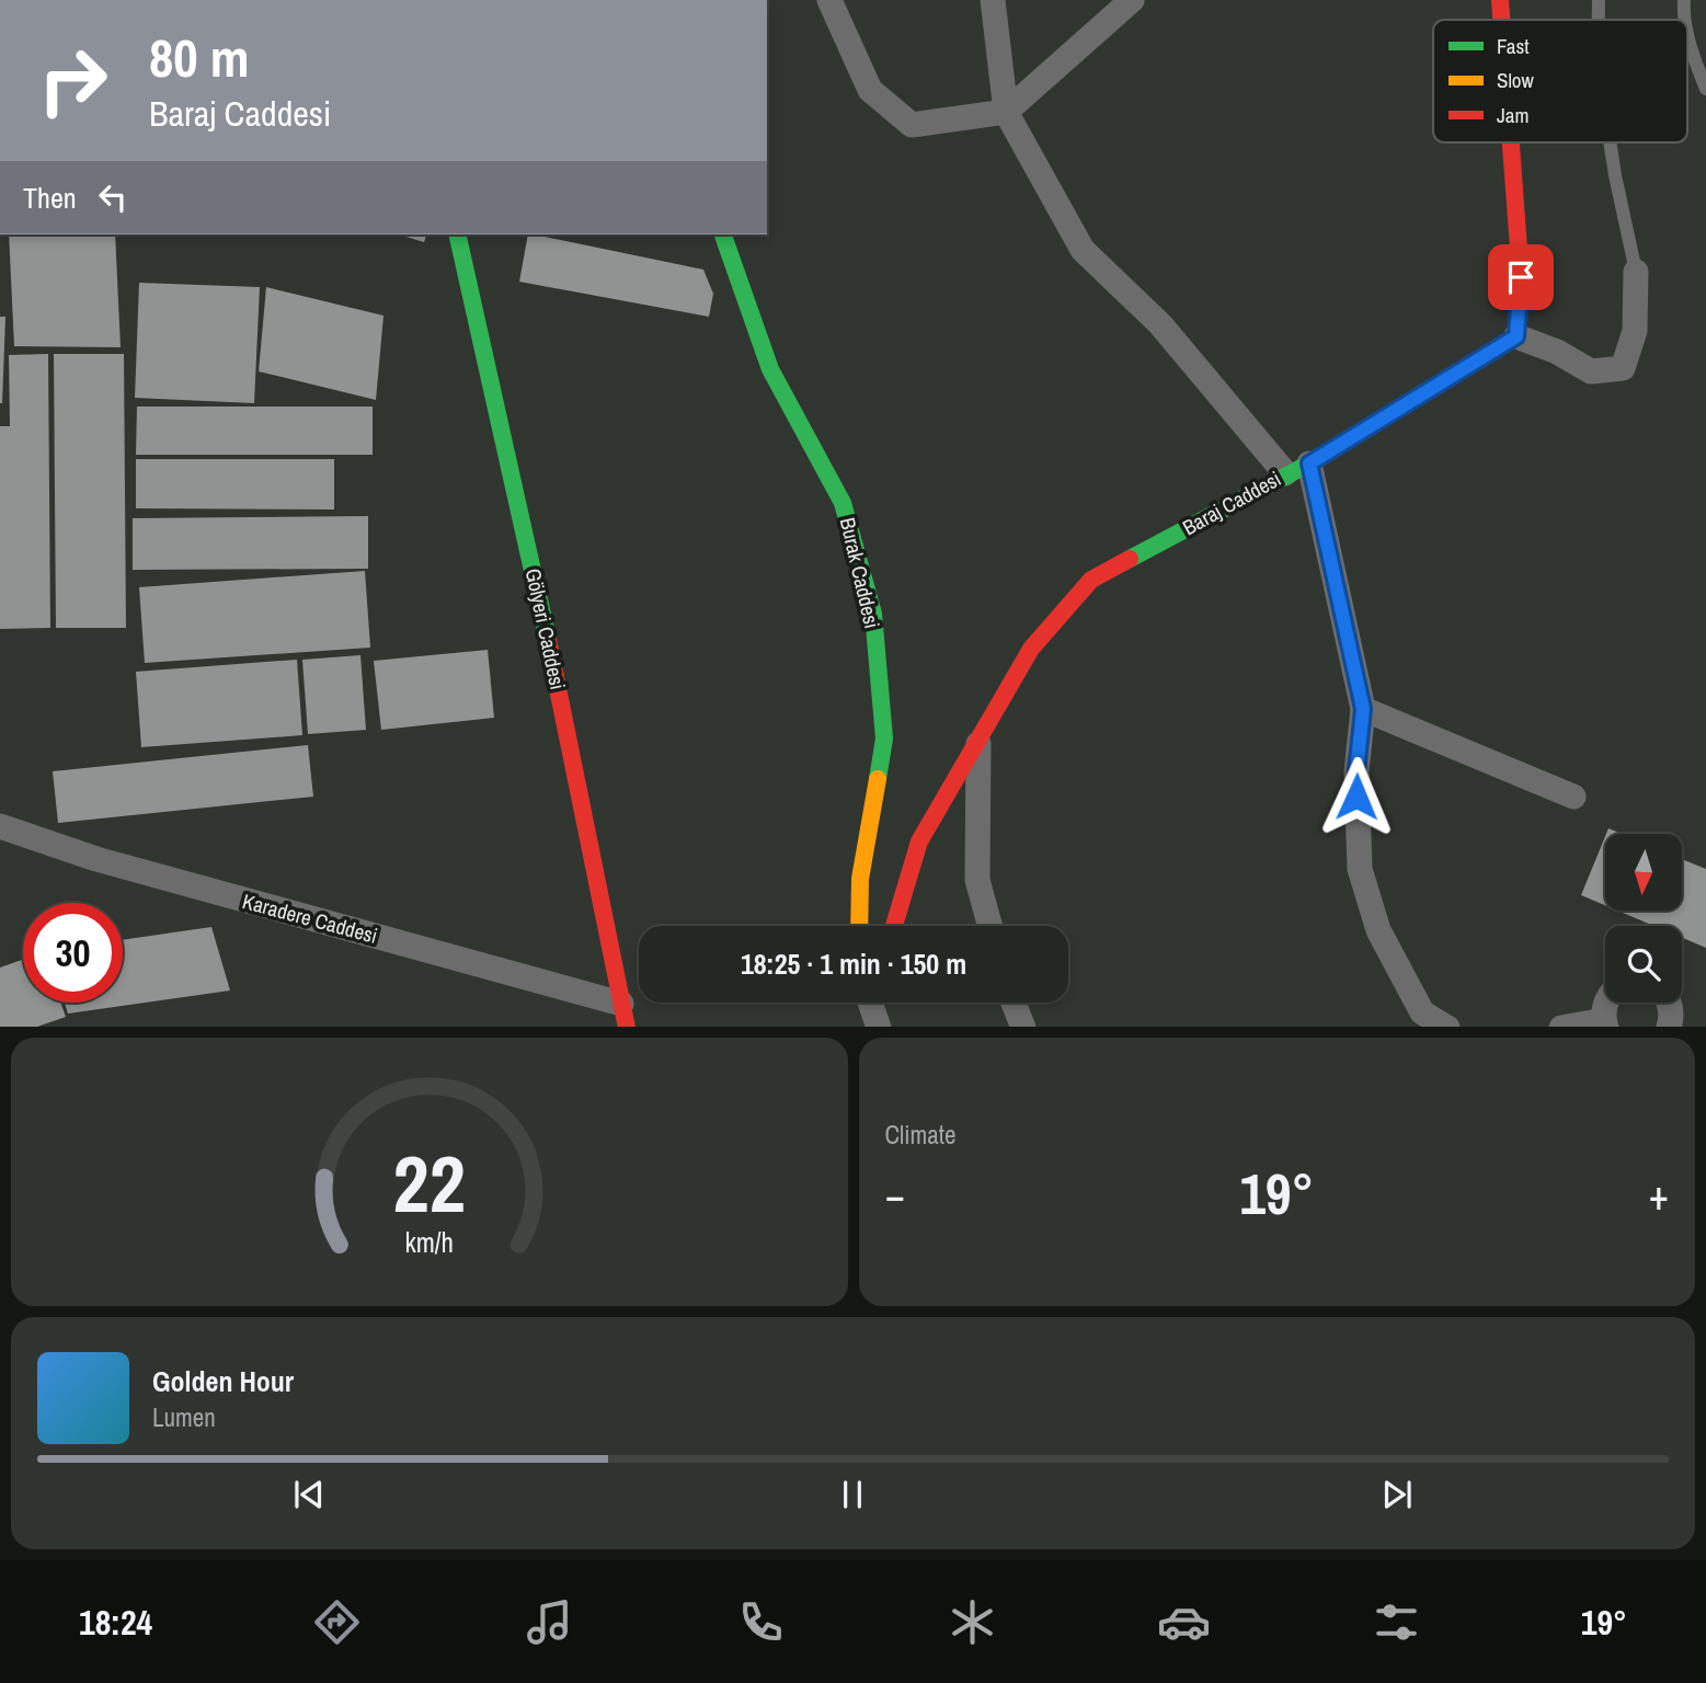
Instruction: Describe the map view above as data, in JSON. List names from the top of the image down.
{
  "streets": {
    "street": [
      "Baraj Caddesi",
      "Burak Caddesi",
      "Gölyeri Caddesi",
      "Karadere Caddesi"
    ]
  },
  "crossings": [
    ["Gölyeri Caddesi", "Karadere Caddesi"]
  ],
  "legend": ["Fast", "Slow", "Jam"],
  "north": "bottom",
  "page": {
    "turn": ["80 m", "Baraj Caddesi"],
    "then": "Then",
    "limit": "30",
    "trip": "18:25 · 1 min · 150 m",
    "tile": "Climate",
    "heat": ["−", "19°", "+"],
    "song": ["Golden Hour", "Lumen"],
    "tabs": ["18:24", "19°"],
    "gauge": ["22", "km/h"]
  }
}
